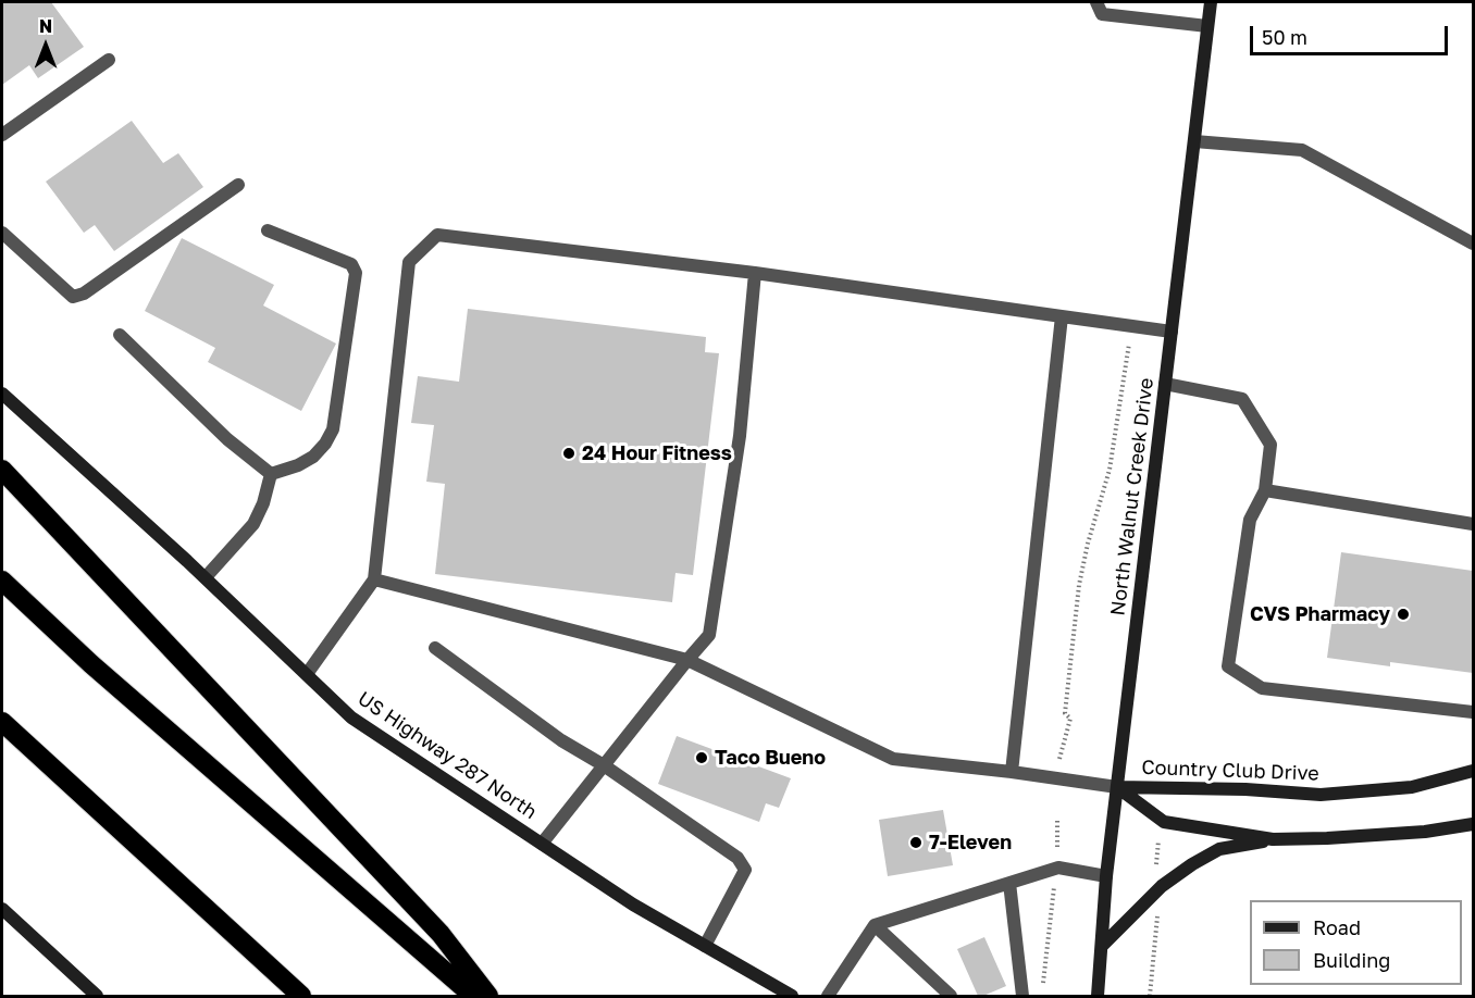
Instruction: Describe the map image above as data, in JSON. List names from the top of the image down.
{
  "streets": {
    "main road": ["North Walnut Creek Drive", "US Highway 287 North", "Country Club Drive"]
  },
  "crossings": [
    ["North Walnut Creek Drive", "Country Club Drive"]
  ],
  "places": [
    "24 Hour Fitness",
    "CVS Pharmacy",
    "Taco Bueno",
    "7-Eleven"
  ],
  "legend": ["Road", "Building"],
  "scale_bar": "50 m",
  "north": "top"
}
